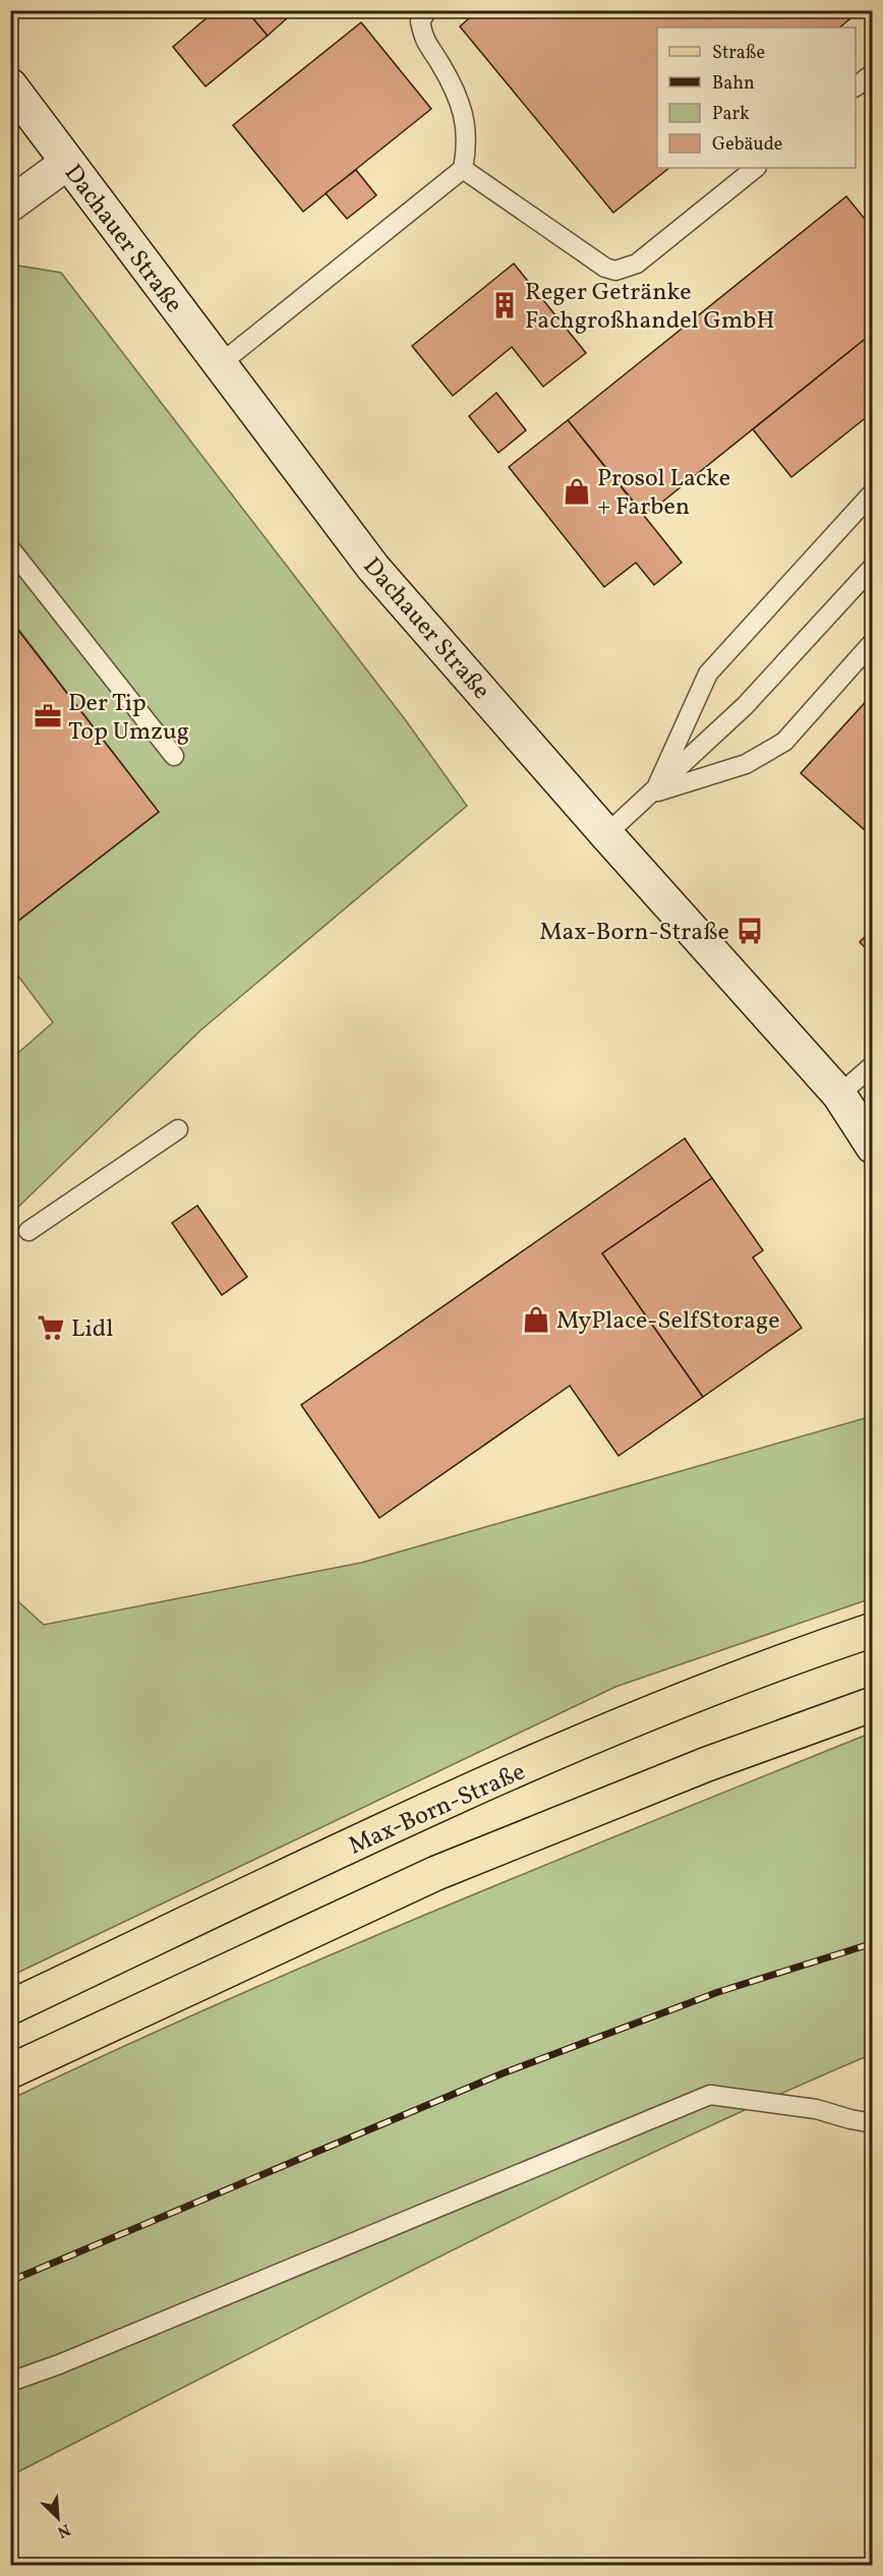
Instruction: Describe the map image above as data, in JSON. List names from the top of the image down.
{
  "streets": {
    "main road": ["Dachauer Straße", "Max-Born-Straße"]
  },
  "places": {
    "building": ["Reger Getränke Fachgroßhandel GmbH"],
    "shop": ["Prosol Lacke + Farben", "MyPlace-SelfStorage"],
    "office": ["Der Tip Top Umzug"],
    "bus stop": ["Max-Born-Straße"],
    "supermarket": ["Lidl"]
  },
  "legend": [
    "Straße",
    "Bahn",
    "Park",
    "Gebäude"
  ],
  "north": "bottom right"
}
